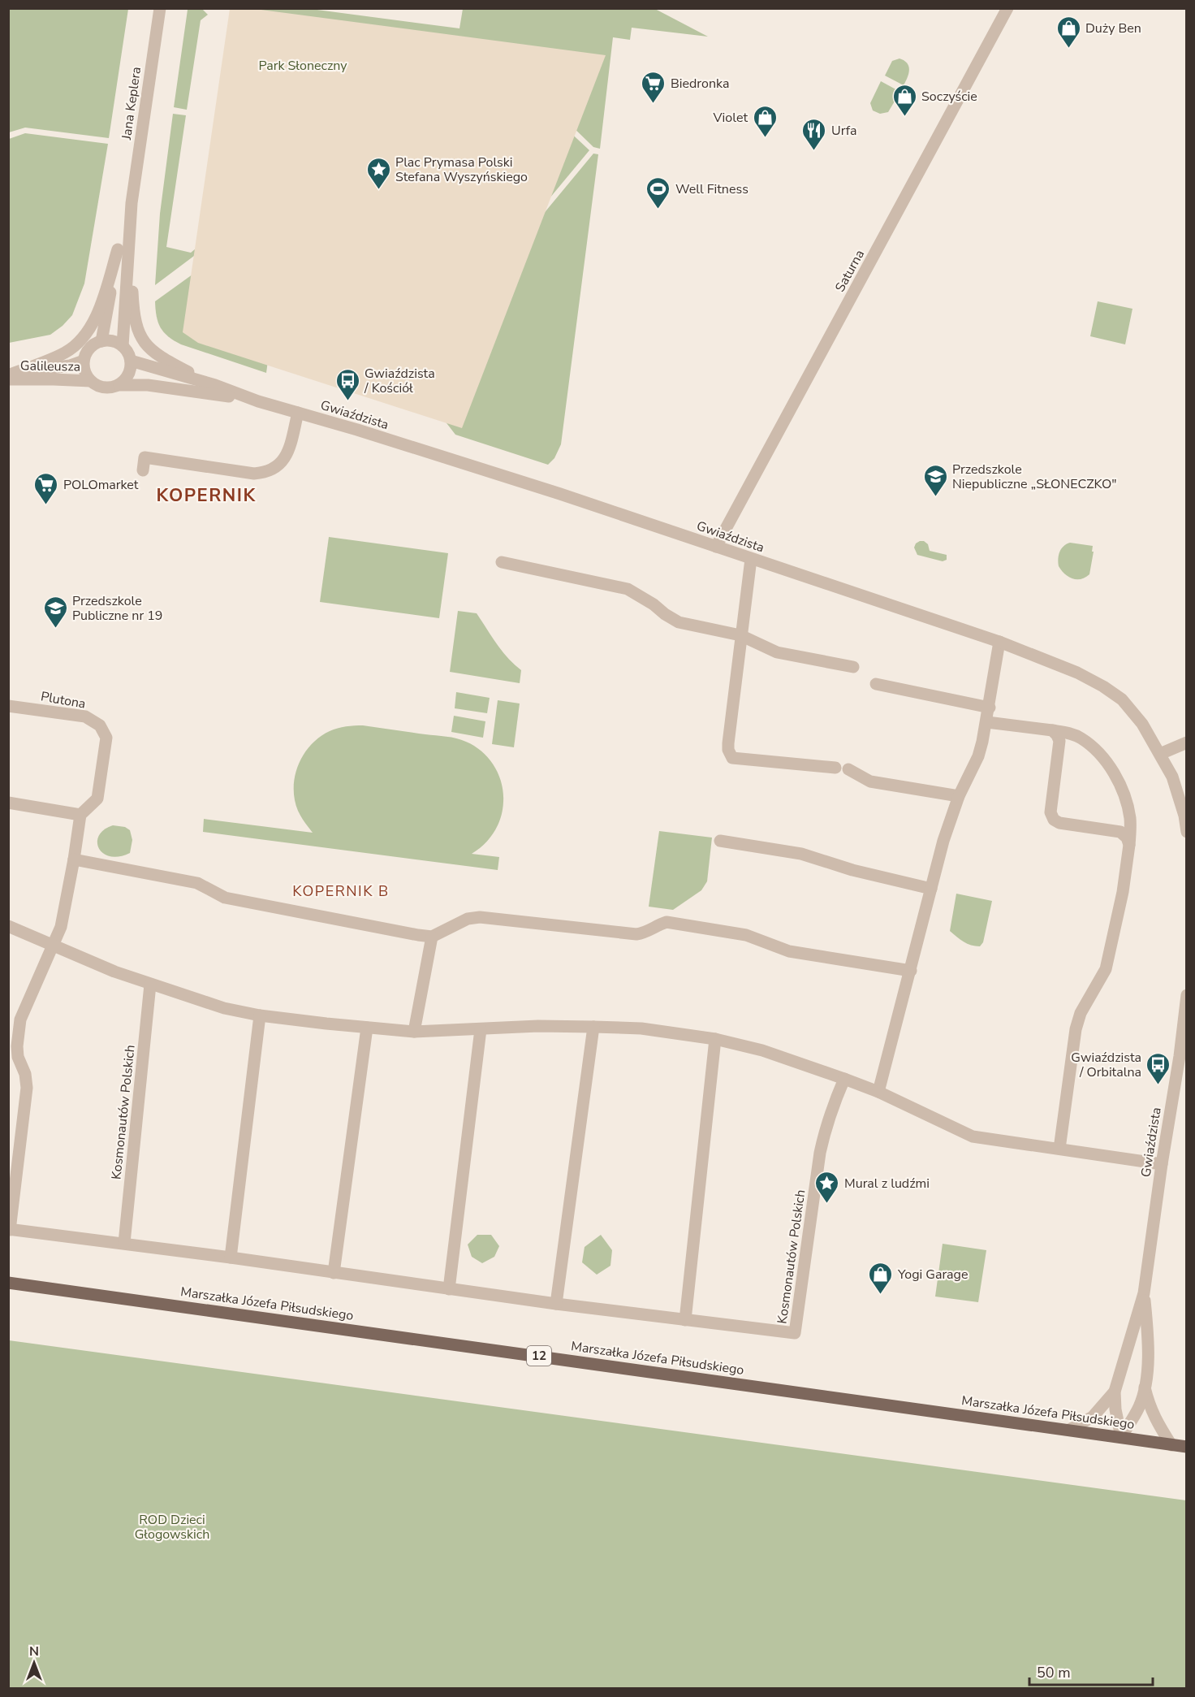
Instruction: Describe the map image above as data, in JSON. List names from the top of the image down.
{
  "streets": {
    "main road": ["Marszałka Józefa Piłsudskiego", "12"],
    "street": [
      "Jana Keplera",
      "Saturna",
      "Galileusza",
      "Gwiaździsta",
      "Plutona",
      "Kosmonautów Polskich"
    ]
  },
  "crossings": [
    ["Jana Keplera", "Galileusza"],
    ["Jana Keplera", "Gwiaździsta"],
    ["Saturna", "Gwiaździsta"],
    ["Galileusza", "Gwiaździsta"],
    ["Gwiaździsta", "Marszałka Józefa Piłsudskiego"]
  ],
  "districts": ["KOPERNIK", "KOPERNIK B"],
  "parks": ["Park Słoneczny", "ROD Dzieci Głogowskich"],
  "places": {
    "shop": [
      "Duży Ben",
      "Soczyście",
      "Violet",
      "Yogi Garage"
    ],
    "supermarket": ["Biedronka", "POLOmarket"],
    "restaurant": ["Urfa"],
    "place": ["Plac Prymasa Polski Stefana Wyszyńskiego", "Mural z ludźmi"],
    "sports": ["Well Fitness"],
    "bus stop": ["Gwiaździsta / Kościół", "Gwiaździsta / Orbitalna"],
    "school or university": ["Przedszkole Niepubliczne „SŁONECZKO\"", "Przedszkole Publiczne nr 19"]
  },
  "scale_bar": "50 m",
  "north": "top"
}
